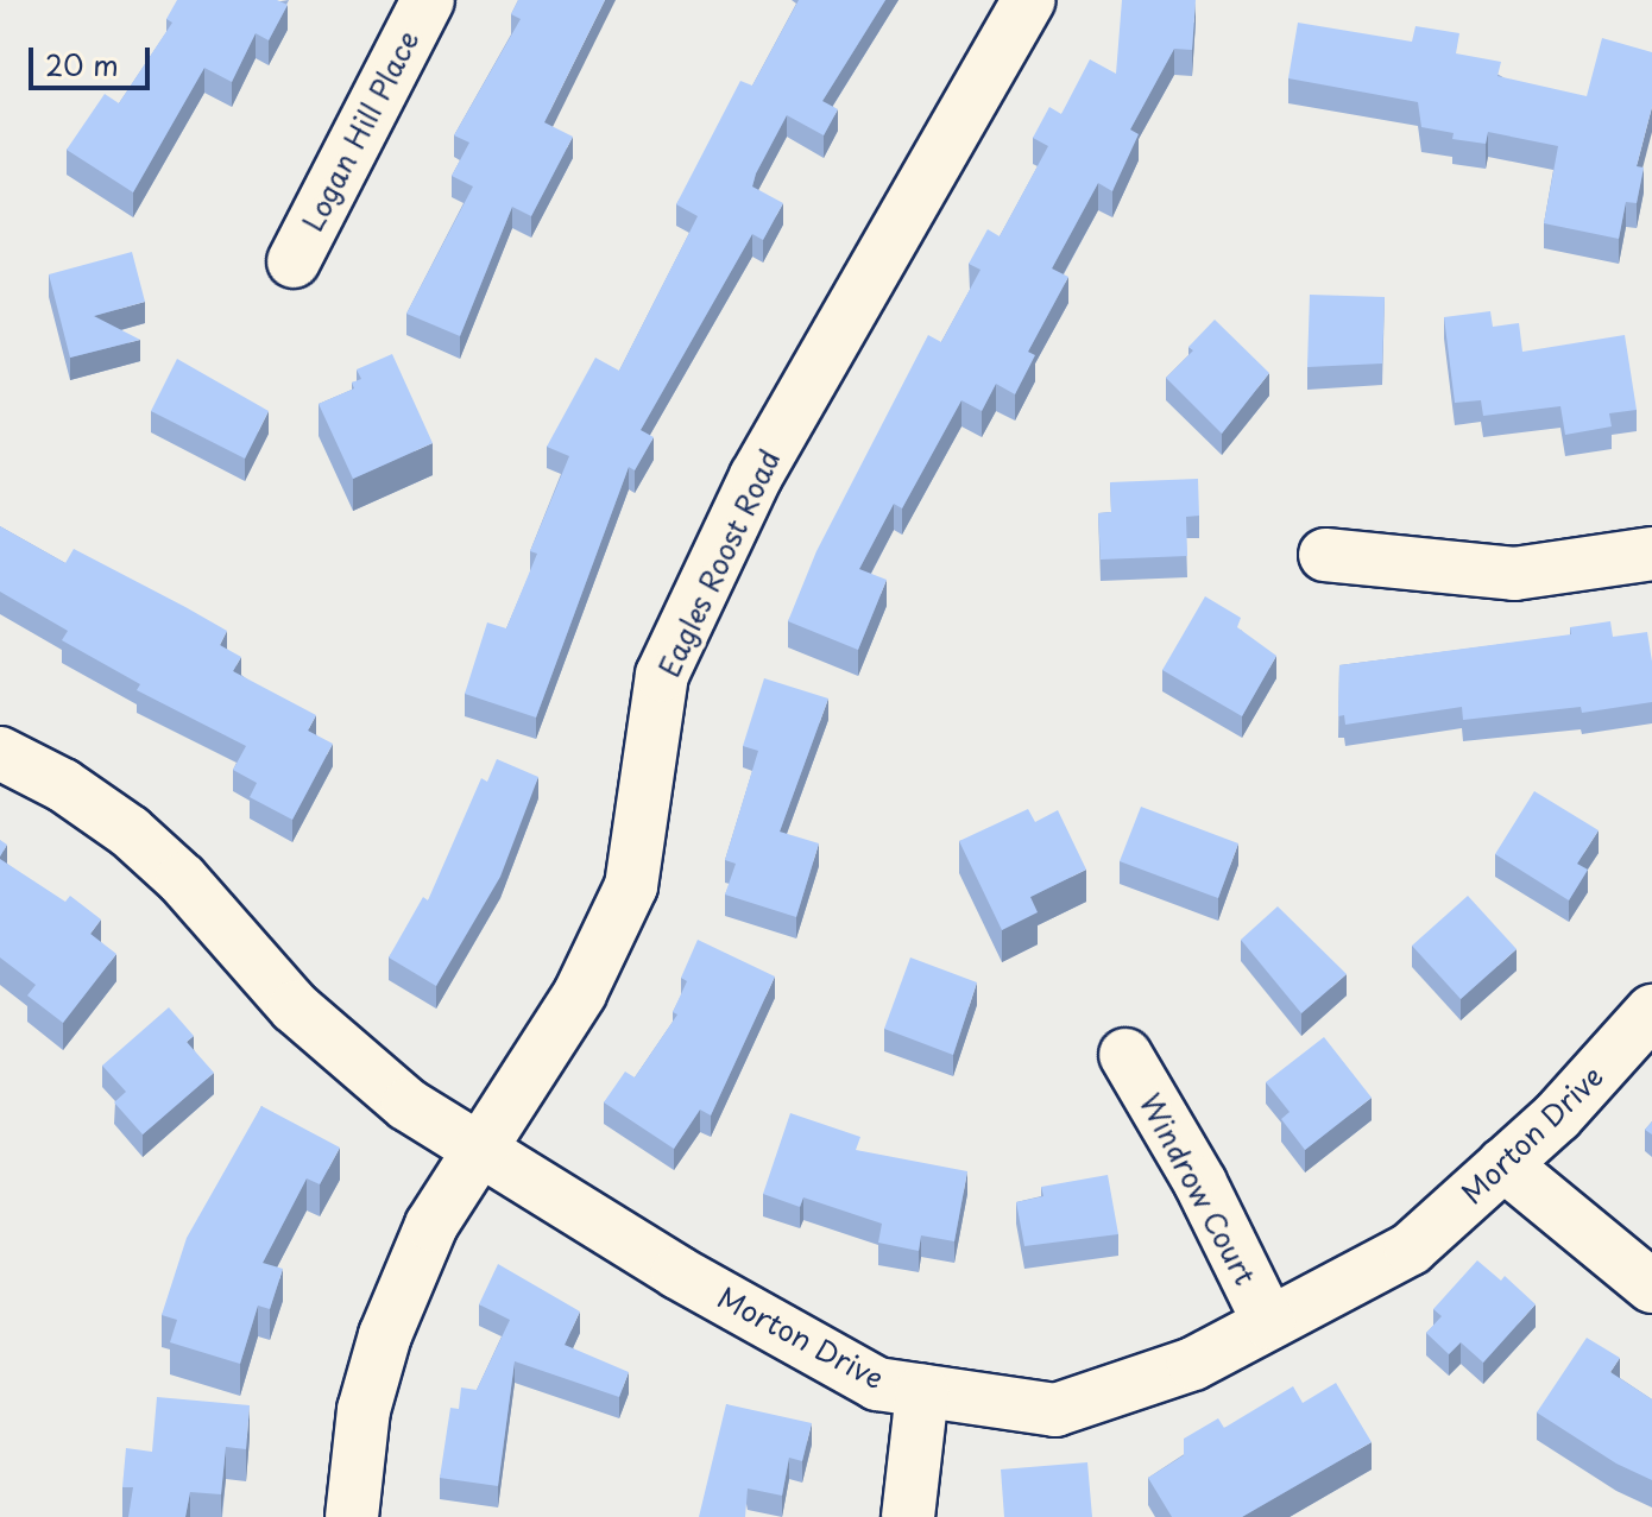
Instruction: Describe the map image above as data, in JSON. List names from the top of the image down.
{
  "streets": {
    "street": [
      "Logan Hill Place",
      "Eagles Roost Road",
      "Morton Drive",
      "Windrow Court"
    ]
  },
  "crossings": [
    ["Eagles Roost Road", "Morton Drive"],
    ["Morton Drive", "Windrow Court"]
  ],
  "scale_bar": "20 m"
}
